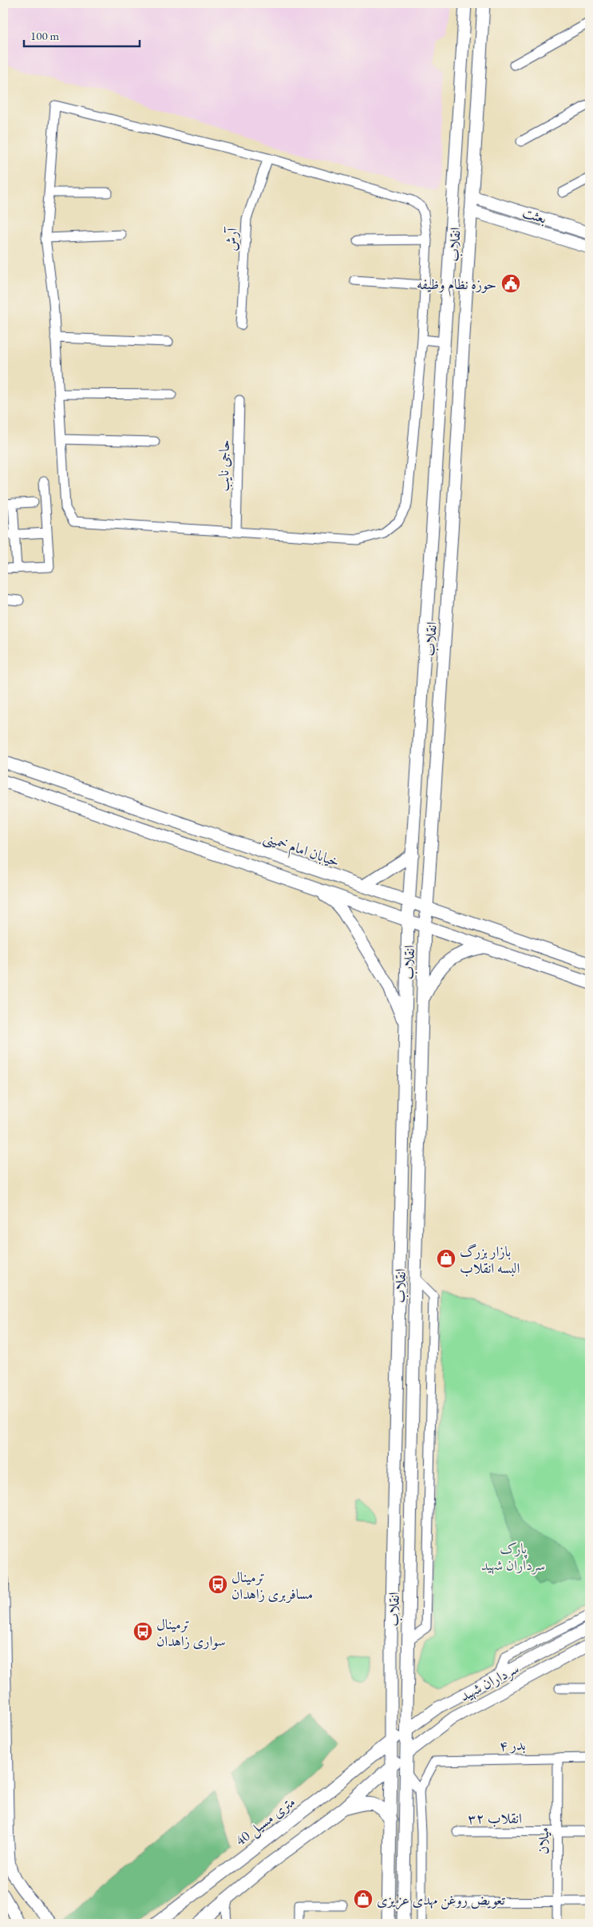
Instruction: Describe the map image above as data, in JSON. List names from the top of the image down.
{
  "streets": {
    "main road": [
      "بعثت",
      "انقلاب",
      "خیابان امام خمینی",
      "40 متری مسیل"
    ],
    "street": [
      "آرش",
      "حاجی نایب",
      "سرداران شهید",
      "بدر ۴",
      "انقلاب ۳۲",
      "میلان"
    ]
  },
  "crossings": [
    ["بعثت", "انقلاب"],
    ["انقلاب", "خیابان امام خمینی"],
    ["انقلاب", "سرداران شهید"],
    ["انقلاب", "40 متری مسیل"],
    ["سرداران شهید", "40 متری مسیل"],
    ["بدر ۴", "میلان"],
    ["انقلاب ۳۲", "میلان"]
  ],
  "parks": ["پارک سرداران شهید"],
  "places": {
    "public building": ["حوزه نظام وظیفه"],
    "shop": ["بازار بزرگ البسه انقلاب", "تعویض روغن مهدی عزیزی"],
    "bus stop": ["ترمینال مسافربری زاهدان", "ترمینال سواری زاهدان"]
  },
  "scale_bar": "100 m"
}
